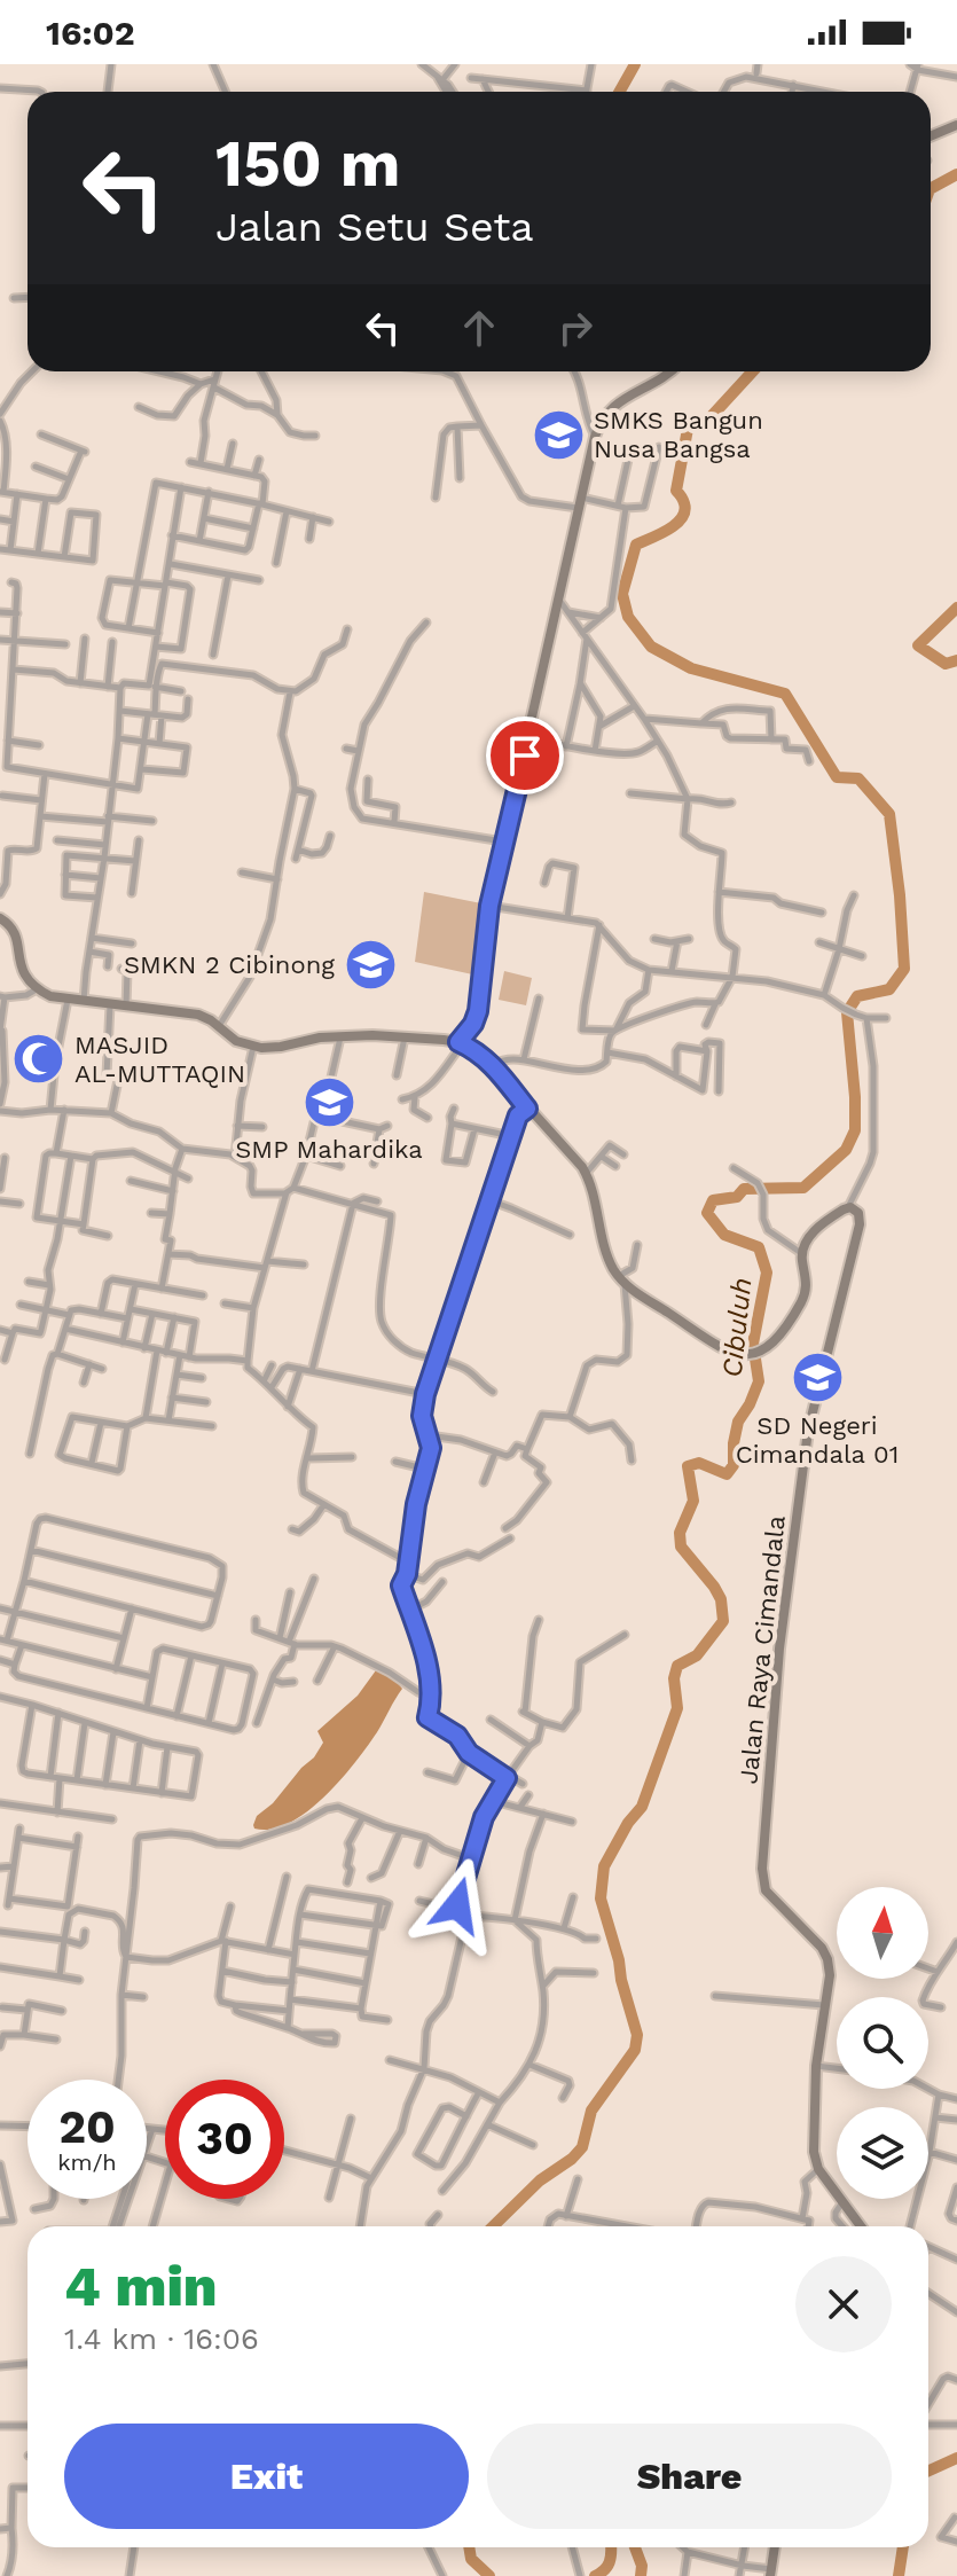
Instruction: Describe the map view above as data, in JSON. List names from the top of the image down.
{
  "streets": {
    "street": ["Jalan Raya Cimandala"]
  },
  "water": ["Cibuluh"],
  "places": {
    "school or university": [
      "SMKS Bangun Nusa Bangsa",
      "SMKN 2 Cibinong",
      "SMP Mahardika",
      "SD Negeri Cimandala 01"
    ],
    "mosque": ["MASJID AL-MUTTAQIN"]
  },
  "north": "top",
  "page": {
    "status": "16:02",
    "turn": ["150 m", "Jalan Setu Seta"],
    "speed": "20 km/h",
    "limit": "30",
    "heading": ["4 min", "1.4 km · 16:06"],
    "buttons": ["Exit", "Share"]
  }
}
